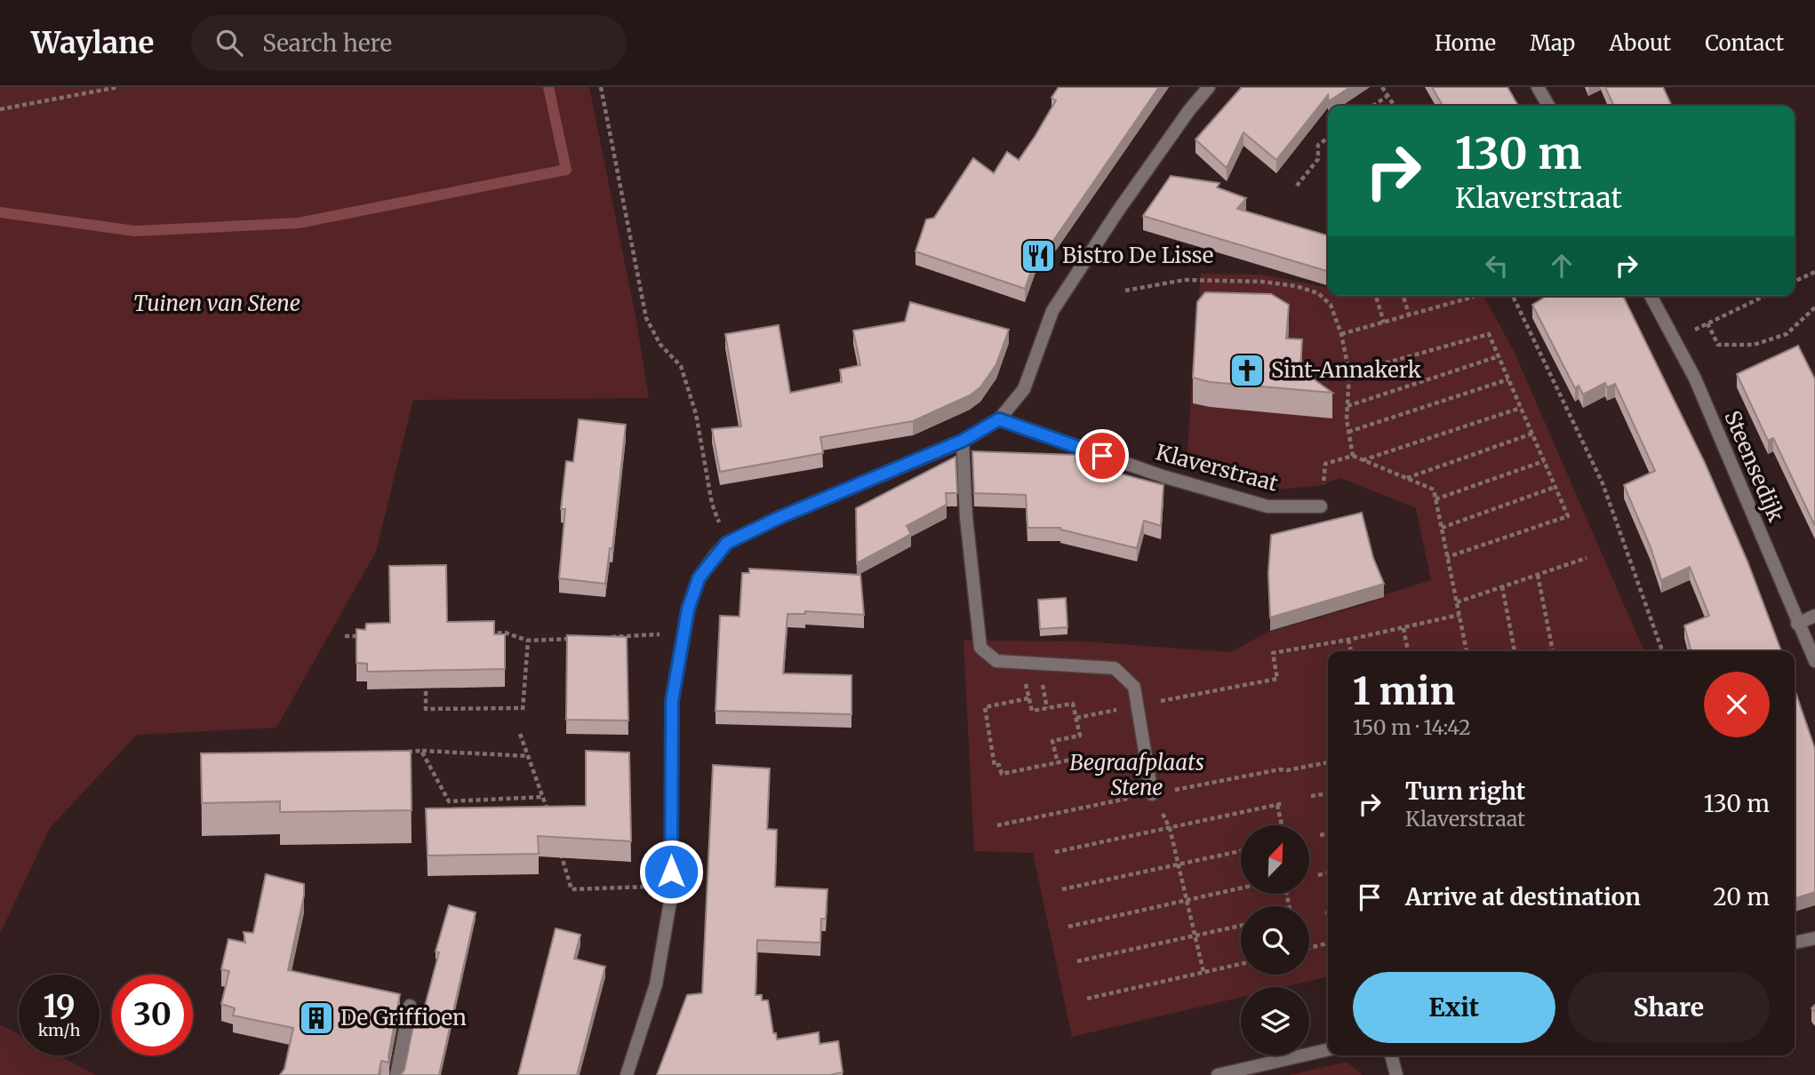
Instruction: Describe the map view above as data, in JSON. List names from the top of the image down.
{
  "streets": {
    "street": ["Steensedijk", "Klaverstraat"]
  },
  "parks": ["Tuinen van Stene", "Begraafplaats Stene"],
  "places": {
    "restaurant": ["Bistro De Lisse"],
    "church": ["Sint-Annakerk"],
    "building": ["De Griffioen"]
  },
  "north": "top right",
  "page": {
    "header": "Waylane",
    "search": "Search here",
    "nav": [
      "Home",
      "Map",
      "About",
      "Contact"
    ],
    "turn": ["130 m", "Klaverstraat"],
    "heading": ["1 min", "150 m · 14:42"],
    "list": [
      {
        "name": "Turn right",
        "note": "Klaverstraat",
        "value": "130 m"
      },
      {
        "name": "Arrive at destination",
        "value": "20 m"
      }
    ],
    "buttons": ["Exit", "Share"],
    "speed": "19 km/h",
    "limit": "30"
  }
}
